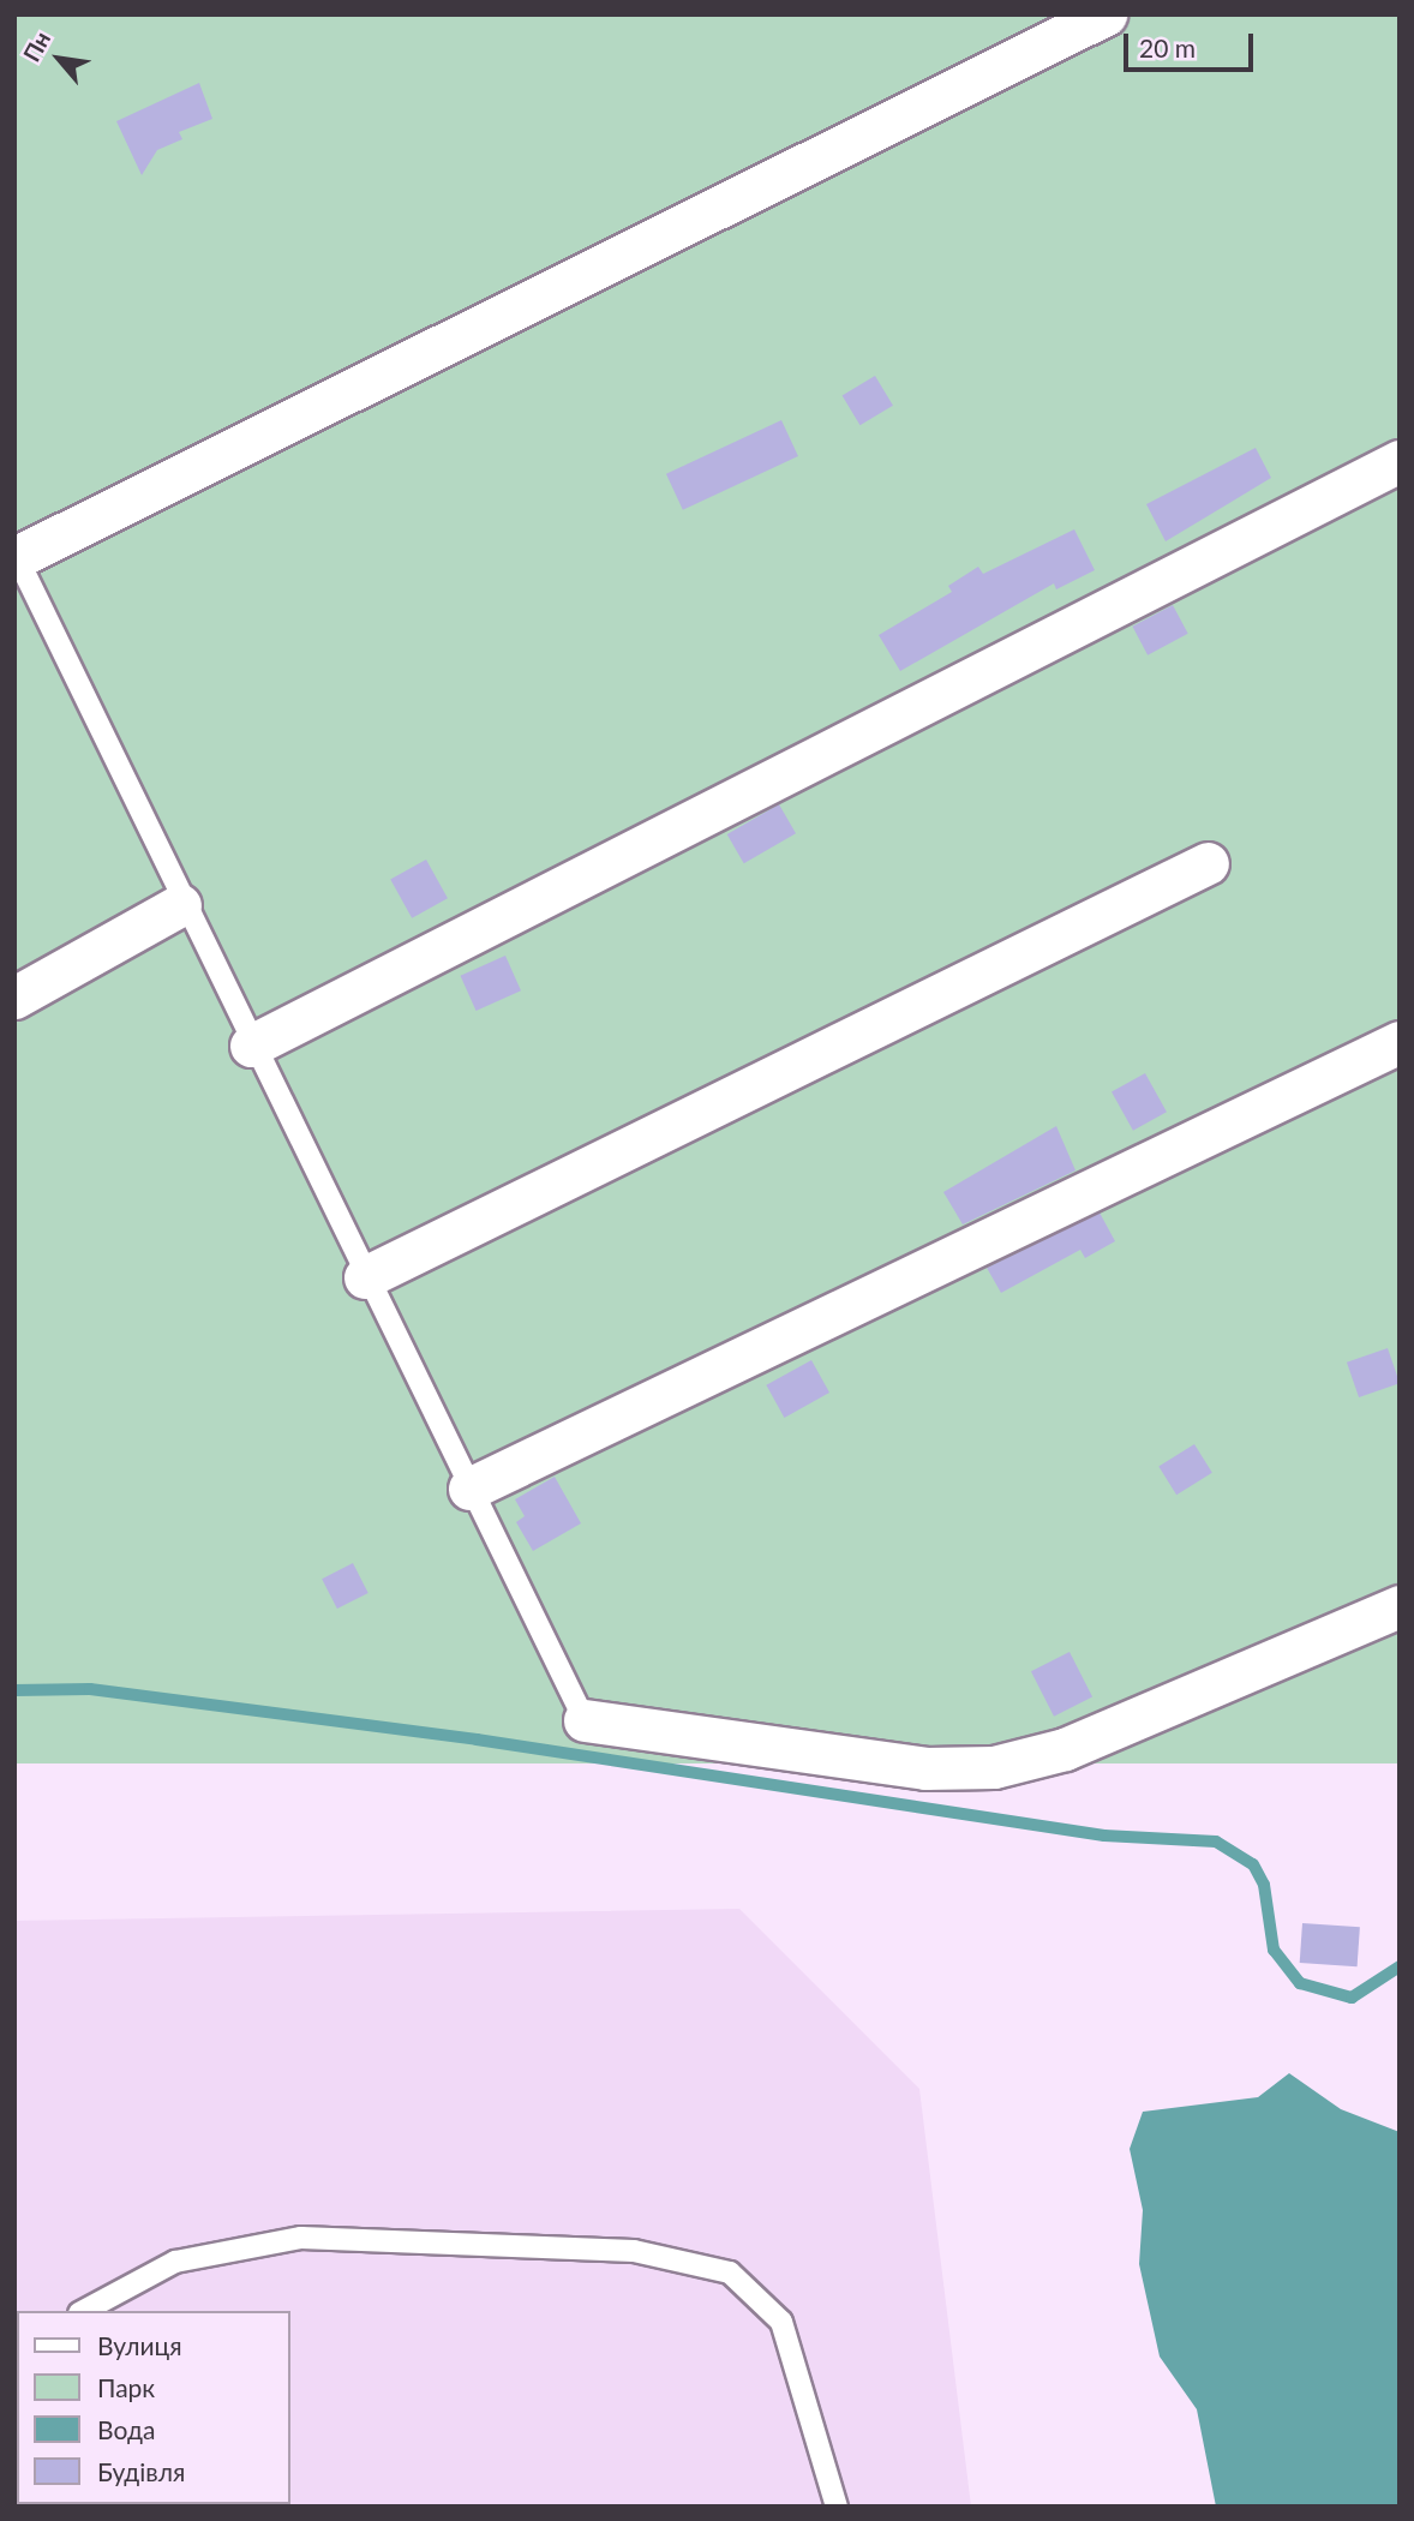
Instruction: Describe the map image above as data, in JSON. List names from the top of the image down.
{
  "legend": [
    "Вулиця",
    "Парк",
    "Вода",
    "Будівля"
  ],
  "scale_bar": "20 m",
  "north": "top left"
}
